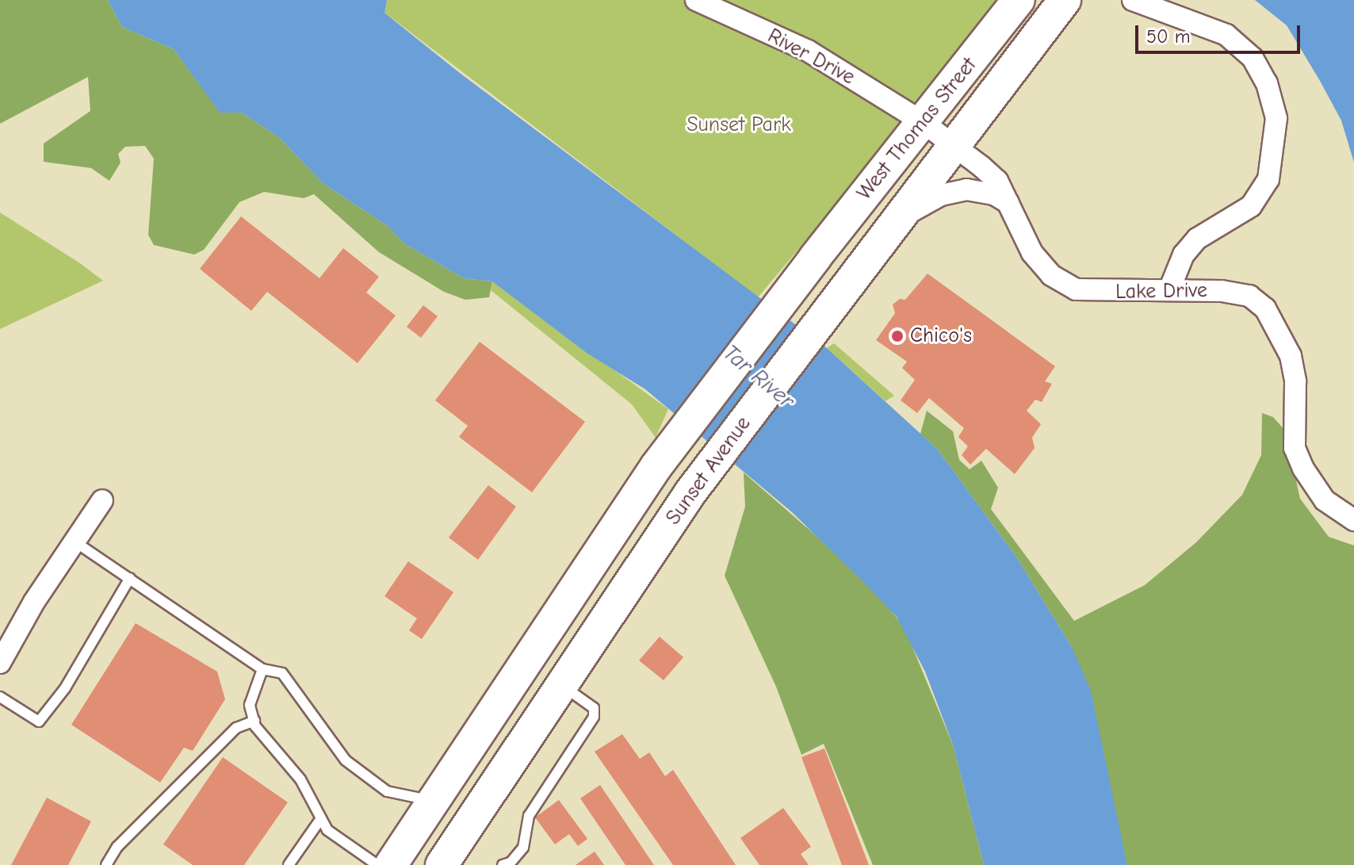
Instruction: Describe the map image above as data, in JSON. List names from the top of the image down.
{
  "streets": {
    "main road": ["West Thomas Street", "Sunset Avenue"],
    "street": ["River Drive", "Lake Drive"]
  },
  "crossings": [
    ["River Drive", "West Thomas Street"],
    ["River Drive", "Lake Drive"],
    ["West Thomas Street", "Lake Drive"],
    ["West Thomas Street", "Sunset Avenue"],
    ["Lake Drive", "Sunset Avenue"]
  ],
  "water": ["Tar River"],
  "parks": ["Sunset Park"],
  "places": ["Chico's"],
  "scale_bar": "50 m"
}
